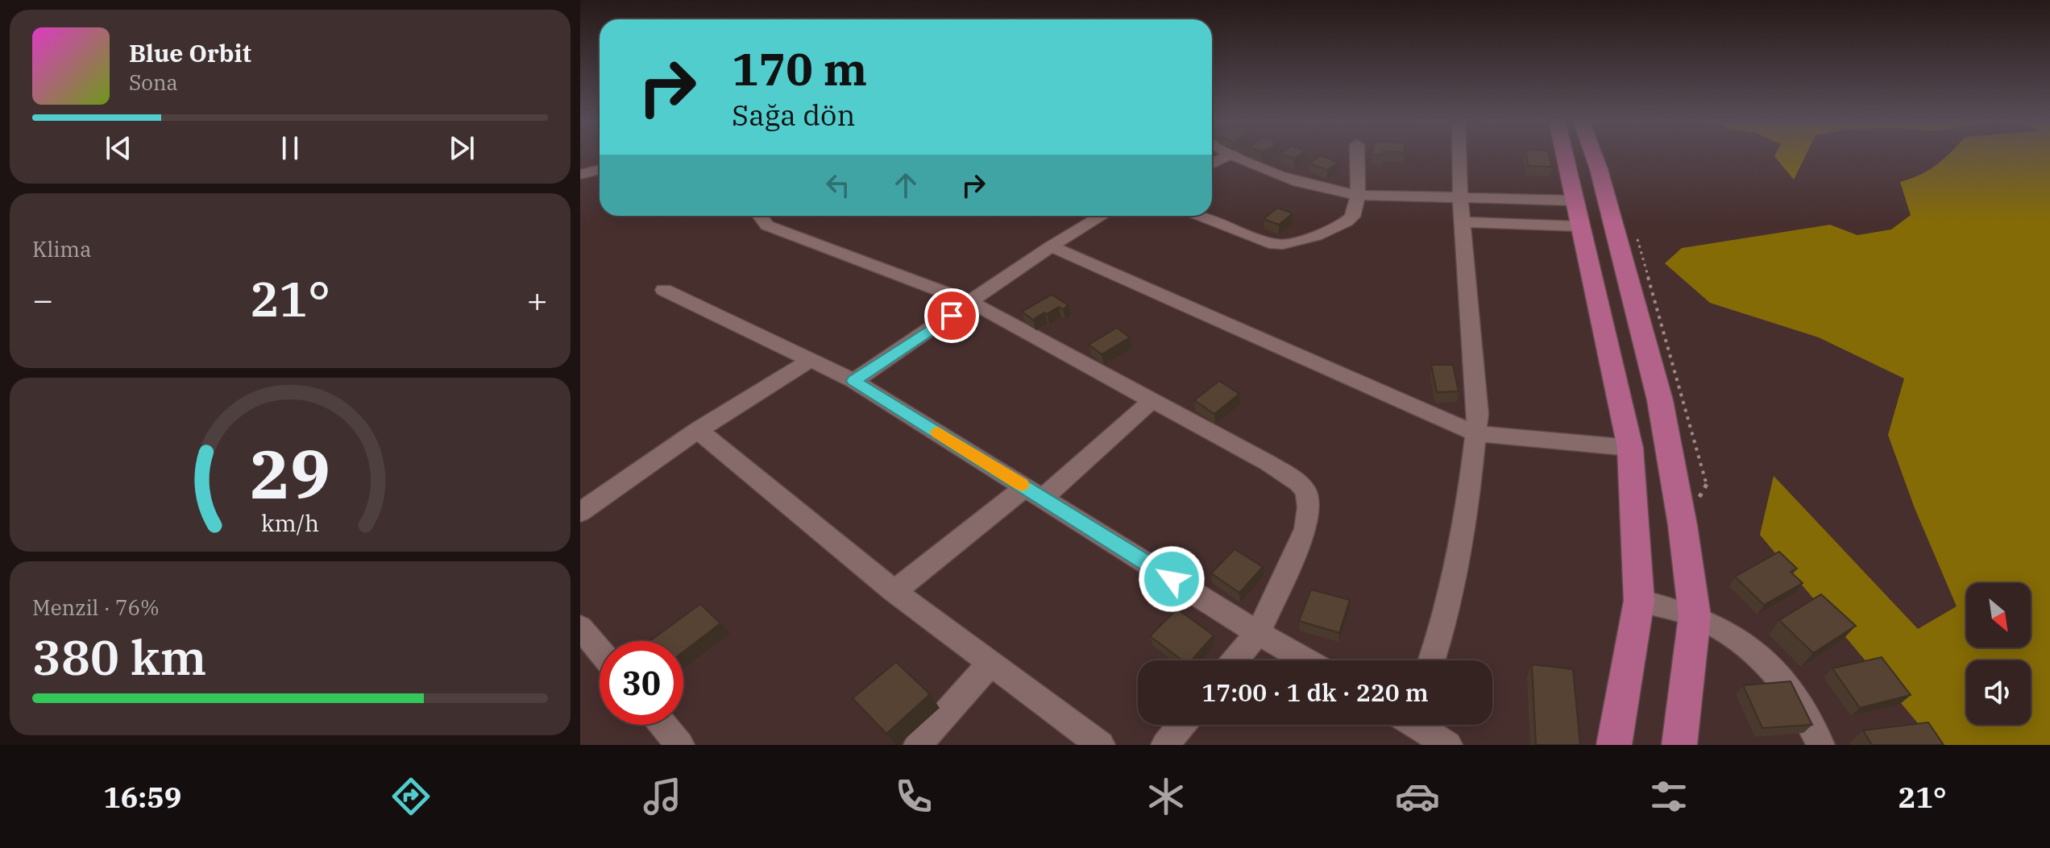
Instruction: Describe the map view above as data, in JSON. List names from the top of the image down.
{
  "north": "bottom right",
  "page": {
    "turn": ["170 m", "Sağa dön"],
    "song": ["Blue Orbit", "Sona"],
    "tile": [
      "Klima",
      ["Menzil · 76%", "380 km"]
    ],
    "heat": ["−", "21°", "+"],
    "limit": "30",
    "trip": "17:00 · 1 dk · 220 m",
    "tabs": ["16:59", "21°"],
    "gauge": ["29", "km/h"]
  }
}
